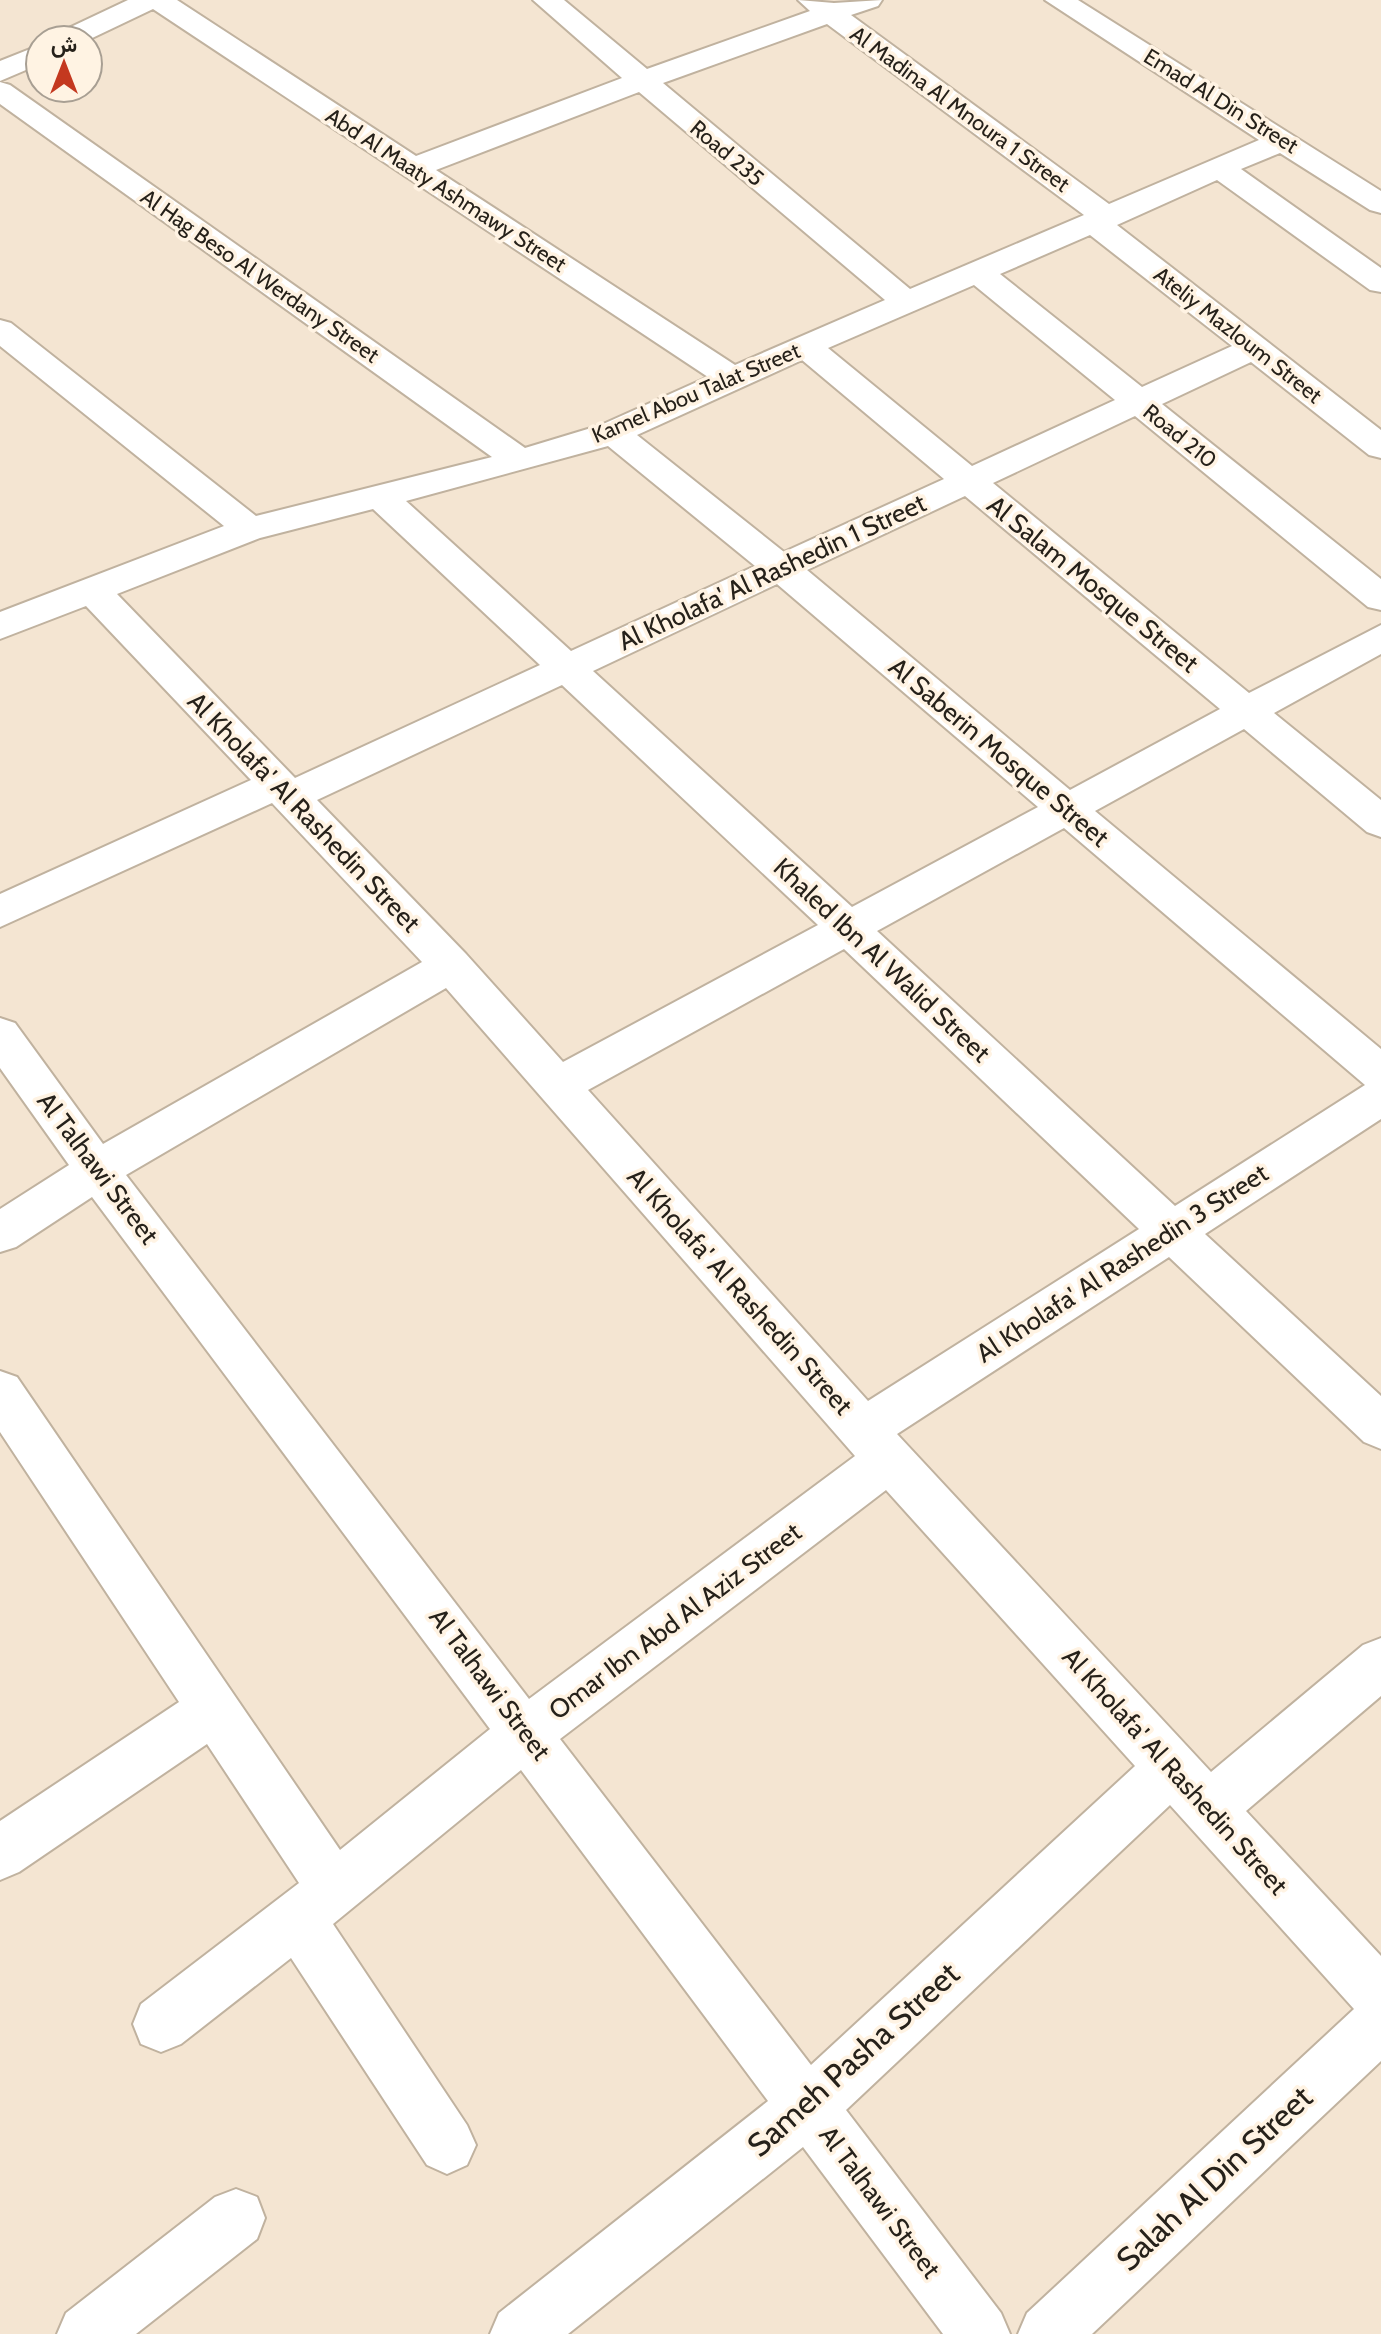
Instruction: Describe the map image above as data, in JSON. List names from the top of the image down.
{
  "streets": {
    "street": [
      "Emad Al Din Street",
      "Al Madina Al Mnoura 1 Street",
      "Road 235",
      "Abd Al Maaty Ashmawy Street",
      "Al Hag Beso Al Werdany Street",
      "Ateliy Mazloum Street",
      "Kamel Abou Talat Street",
      "Road 210",
      "Al Kholafa' Al Rashedin 1 Street",
      "Al Salam Mosque Street",
      "Al Saberin Mosque Street",
      "Al Kholafa' Al Rashedin Street",
      "Khaled Ibn Al Walid Street",
      "Al Talhawi Street",
      "Al Kholafa' Al Rashedin 3 Street",
      "Omar Ibn Abd Al Aziz Street",
      "Sameh Pasha Street",
      "Salah Al Din Street"
    ]
  },
  "crossings": [
    ["Emad Al Din Street", "Kamel Abou Talat Street"],
    ["Al Madina Al Mnoura 1 Street", "Ateliy Mazloum Street"],
    ["Al Madina Al Mnoura 1 Street", "Kamel Abou Talat Street"],
    ["Road 235", "Kamel Abou Talat Street"],
    ["Abd Al Maaty Ashmawy Street", "Kamel Abou Talat Street"],
    ["Al Hag Beso Al Werdany Street", "Kamel Abou Talat Street"],
    ["Ateliy Mazloum Street", "Kamel Abou Talat Street"],
    ["Ateliy Mazloum Street", "Al Kholafa' Al Rashedin 1 Street"],
    ["Kamel Abou Talat Street", "Road 210"],
    ["Kamel Abou Talat Street", "Al Salam Mosque Street"],
    ["Kamel Abou Talat Street", "Al Saberin Mosque Street"],
    ["Kamel Abou Talat Street", "Al Kholafa' Al Rashedin Street"],
    ["Kamel Abou Talat Street", "Khaled Ibn Al Walid Street"],
    ["Road 210", "Al Kholafa' Al Rashedin 1 Street"],
    ["Al Kholafa' Al Rashedin 1 Street", "Al Salam Mosque Street"],
    ["Al Kholafa' Al Rashedin 1 Street", "Al Saberin Mosque Street"],
    ["Al Kholafa' Al Rashedin 1 Street", "Al Kholafa' Al Rashedin Street"],
    ["Al Kholafa' Al Rashedin 1 Street", "Khaled Ibn Al Walid Street"],
    ["Al Kholafa' Al Rashedin Street", "Al Kholafa' Al Rashedin 3 Street"],
    ["Al Kholafa' Al Rashedin Street", "Omar Ibn Abd Al Aziz Street"],
    ["Al Kholafa' Al Rashedin Street", "Sameh Pasha Street"],
    ["Khaled Ibn Al Walid Street", "Al Kholafa' Al Rashedin 3 Street"],
    ["Al Talhawi Street", "Omar Ibn Abd Al Aziz Street"],
    ["Al Talhawi Street", "Sameh Pasha Street"],
    ["Al Kholafa' Al Rashedin 3 Street", "Omar Ibn Abd Al Aziz Street"]
  ],
  "north": "top"
}
